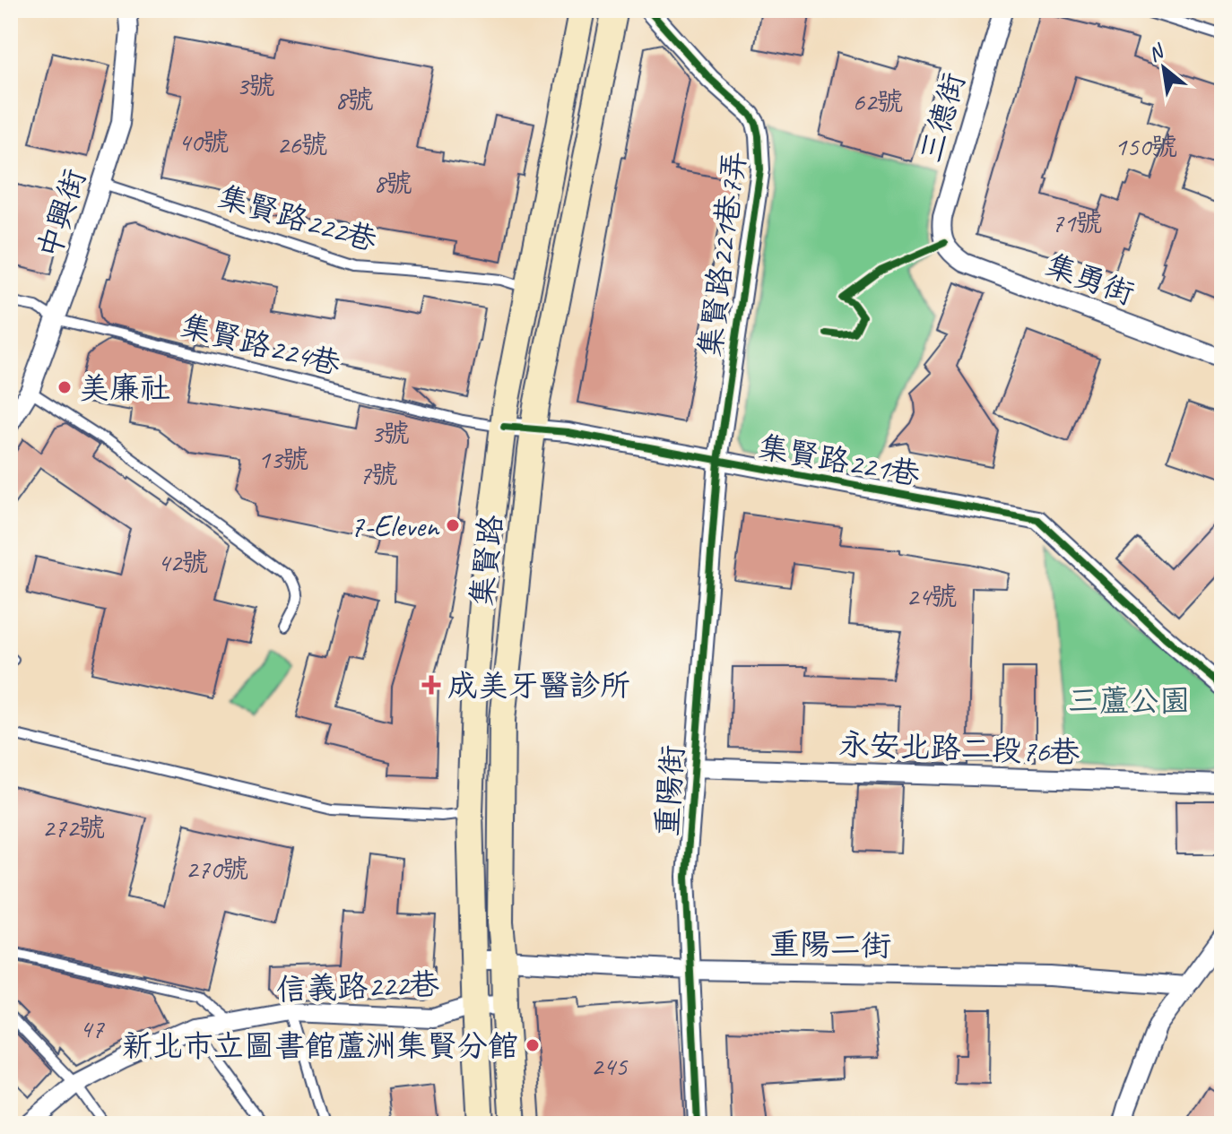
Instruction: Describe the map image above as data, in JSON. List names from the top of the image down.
{
  "streets": {
    "main road": ["集賢路"],
    "street": [
      "三德街",
      "中興街",
      "集賢路221巷7弄",
      "集勇街",
      "集賢路221巷",
      "永安北路二段76巷",
      "重陽街",
      "重陽二街",
      "信義路222巷"
    ],
    "lane": ["集賢路222巷", "集賢路224巷"]
  },
  "crossings": [
    ["三德街", "集勇街"],
    ["中興街", "集賢路222巷"],
    ["中興街", "集賢路224巷"],
    ["集賢路222巷", "集賢路"],
    ["集賢路221巷7弄", "集賢路221巷"],
    ["集賢路221巷7弄", "重陽街"],
    ["集賢路224巷", "集賢路221巷"],
    ["集賢路224巷", "集賢路"],
    ["集賢路221巷", "集賢路"],
    ["集賢路221巷", "重陽街"],
    ["集賢路", "重陽二街"],
    ["集賢路", "信義路222巷"],
    ["永安北路二段76巷", "重陽街"],
    ["重陽街", "重陽二街"]
  ],
  "parks": ["三蘆公園"],
  "places": {
    "other": ["美廉社", "7-Eleven", "新北市立圖書館蘆洲集賢分館"],
    "health": ["成美牙醫診所"]
  },
  "house_numbers": [
    "3號",
    "8號",
    "62號",
    "40號",
    "26號",
    "150號",
    "8號",
    "71號",
    "3號",
    "13號",
    "7號",
    "42號",
    "24號",
    "272號",
    "270號",
    "47",
    "245"
  ],
  "north": "top left"
}
